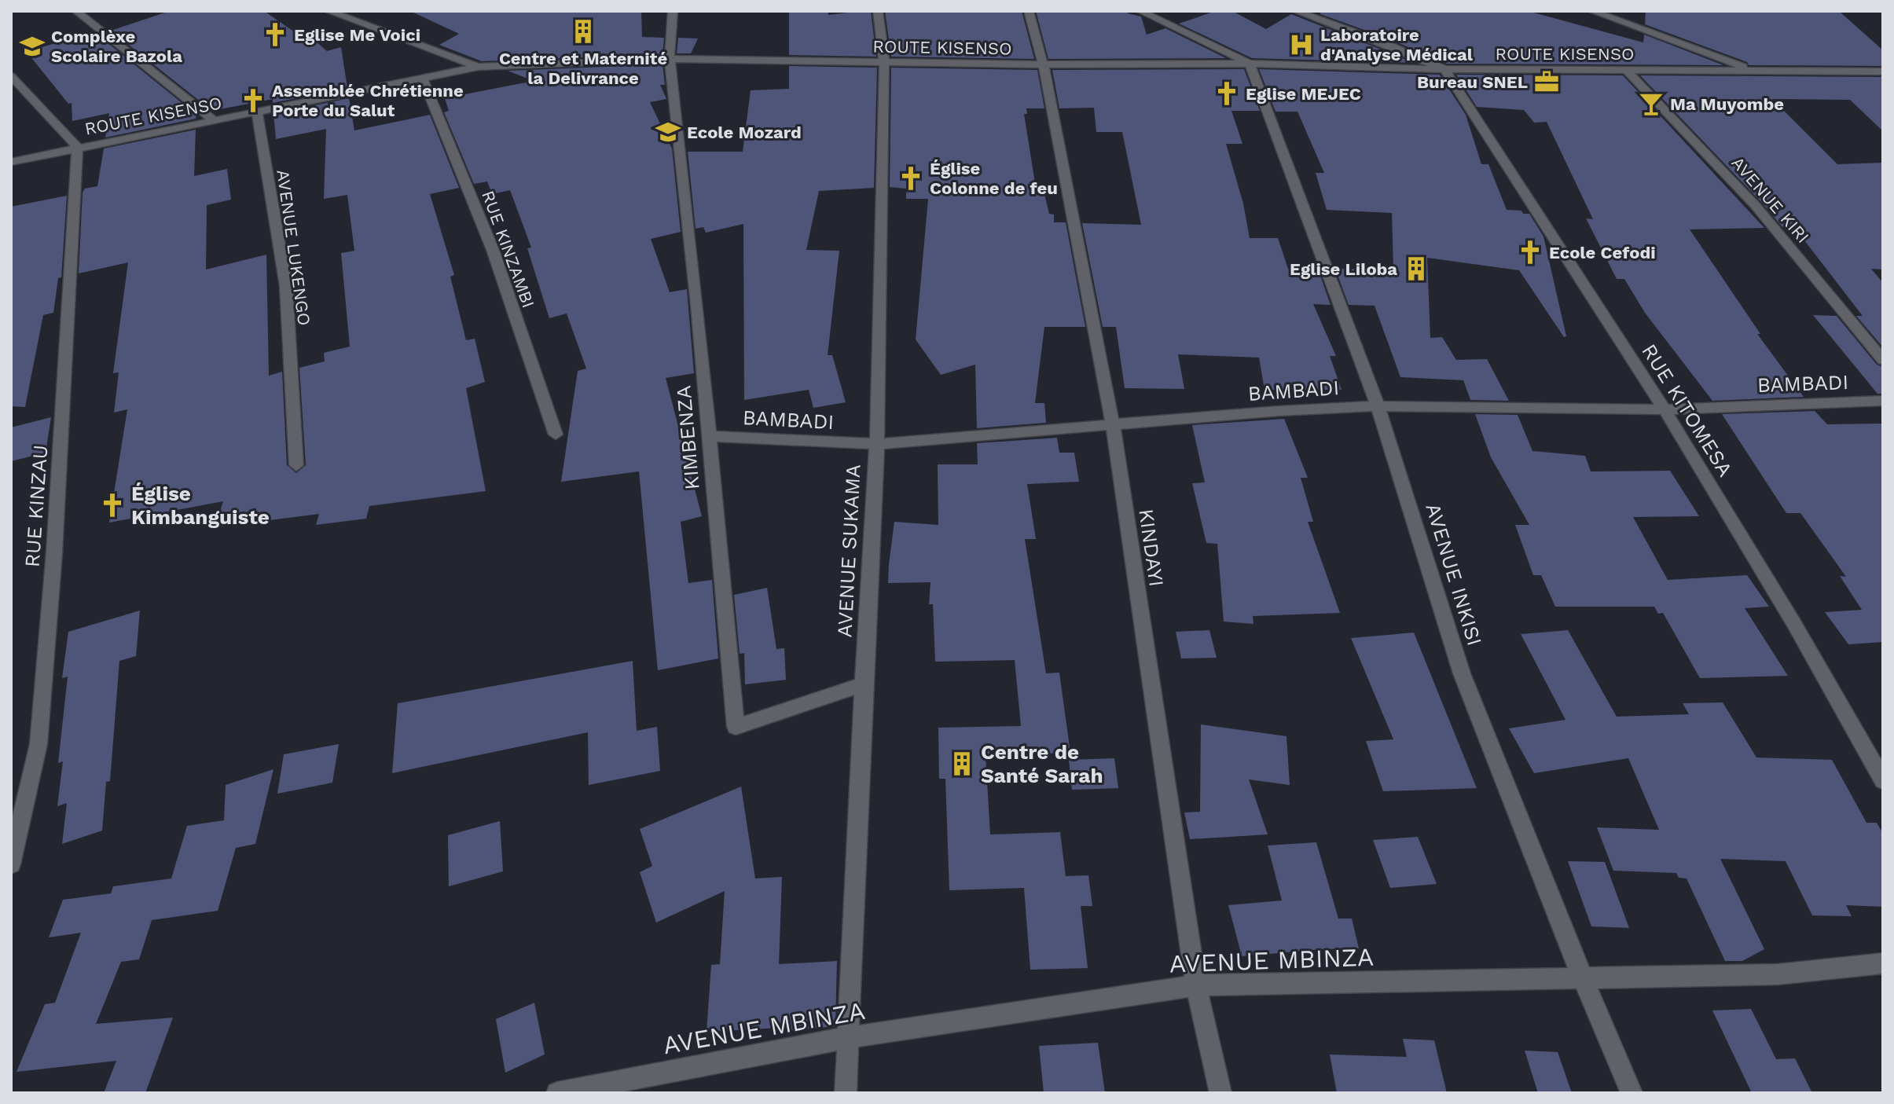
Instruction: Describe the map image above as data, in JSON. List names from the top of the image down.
{
  "streets": {
    "street": [
      "ROUTE KISENSO",
      "AVENUE KIRI",
      "AVENUE LUKENGO",
      "RUE KINZAMBI",
      "BAMBADI",
      "RUE KITOMESA",
      "KIMBENZA",
      "RUE KINZAU",
      "KINDAYI",
      "AVENUE SUKAMA",
      "AVENUE INKISI",
      "AVENUE MBINZA"
    ]
  },
  "crossings": [
    ["ROUTE KISENSO", "AVENUE KIRI"],
    ["ROUTE KISENSO", "AVENUE LUKENGO"],
    ["ROUTE KISENSO", "RUE KINZAMBI"],
    ["ROUTE KISENSO", "RUE KITOMESA"],
    ["ROUTE KISENSO", "KIMBENZA"],
    ["ROUTE KISENSO", "RUE KINZAU"],
    ["ROUTE KISENSO", "KINDAYI"],
    ["ROUTE KISENSO", "AVENUE SUKAMA"],
    ["ROUTE KISENSO", "AVENUE INKISI"],
    ["BAMBADI", "RUE KITOMESA"],
    ["BAMBADI", "KIMBENZA"],
    ["BAMBADI", "KINDAYI"],
    ["BAMBADI", "AVENUE SUKAMA"],
    ["BAMBADI", "AVENUE INKISI"],
    ["KIMBENZA", "AVENUE SUKAMA"],
    ["KINDAYI", "AVENUE MBINZA"],
    ["AVENUE SUKAMA", "AVENUE MBINZA"],
    ["AVENUE INKISI", "AVENUE MBINZA"]
  ],
  "places": {
    "building": ["Centre et Maternité la Delivrance", "Eglise Liloba", "Centre de Santé Sarah"],
    "church": [
      "Eglise Me Voici",
      "Eglise MEJEC",
      "Assemblée Chrétienne Porte du Salut",
      "Église Colonne de feu",
      "Ecole Cefodi",
      "Église Kimbanguiste"
    ],
    "hospital": ["Laboratoire d'Analyse Médical"],
    "school or university": ["Complèxe Scolaire Bazola", "Ecole Mozard"],
    "office": ["Bureau SNEL"],
    "bar": ["Ma Muyombe"]
  }
}
